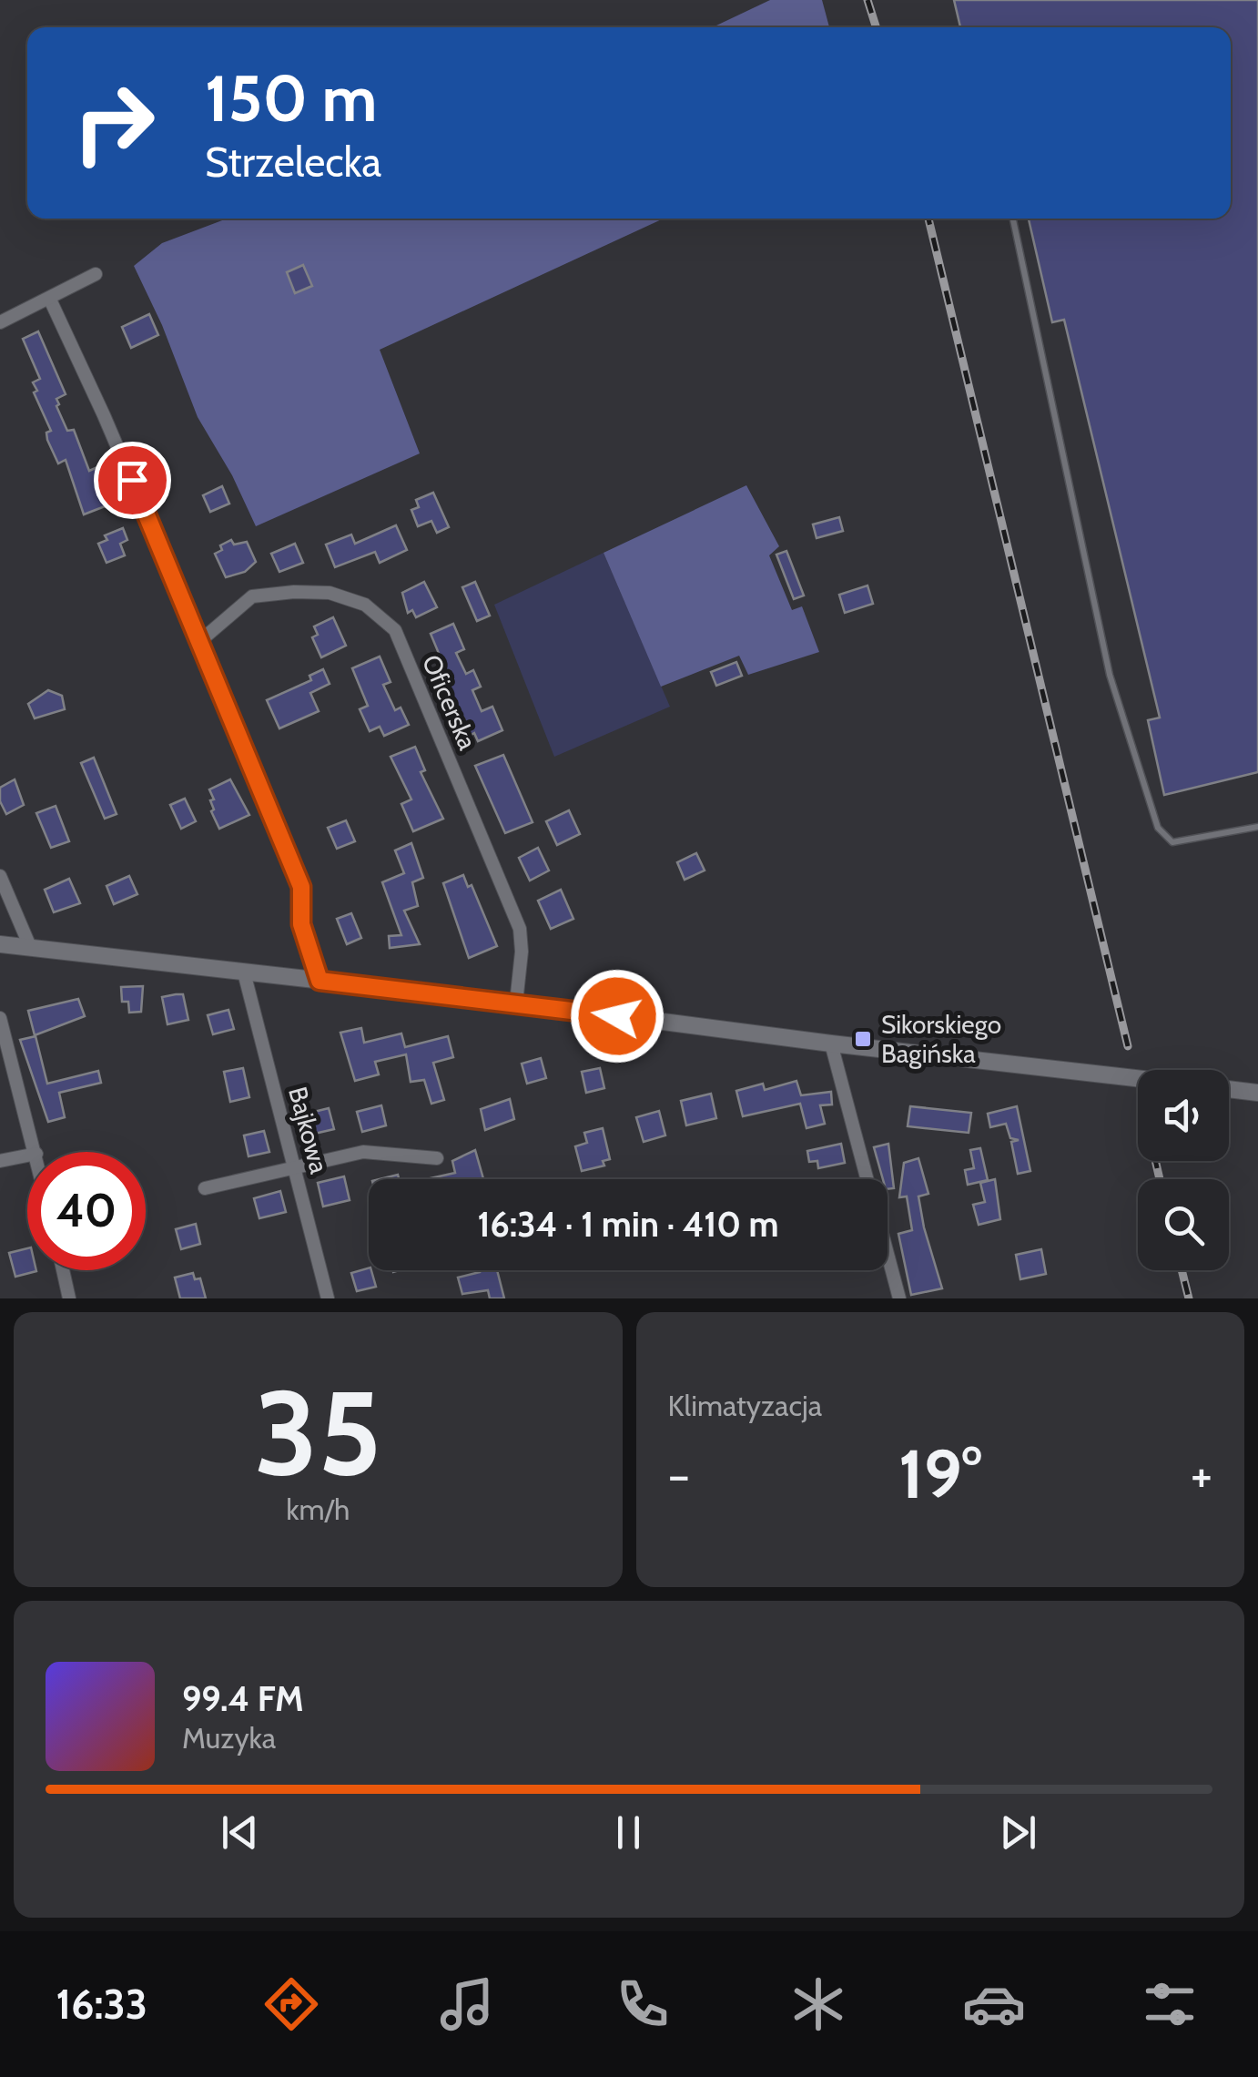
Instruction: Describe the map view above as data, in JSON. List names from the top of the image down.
{
  "streets": {
    "street": ["Oficerska", "Bajkowa"]
  },
  "places": {
    "transit": ["Sikorskiego Bagińska"]
  },
  "page": {
    "turn": ["150 m", "Strzelecka"],
    "limit": "40",
    "trip": "16:34 · 1 min · 410 m",
    "tile": [
      ["35", "km/h"],
      "Klimatyzacja"
    ],
    "heat": ["−", "19°", "+"],
    "song": ["99.4 FM", "Muzyka"],
    "tabs": "16:33"
  }
}
